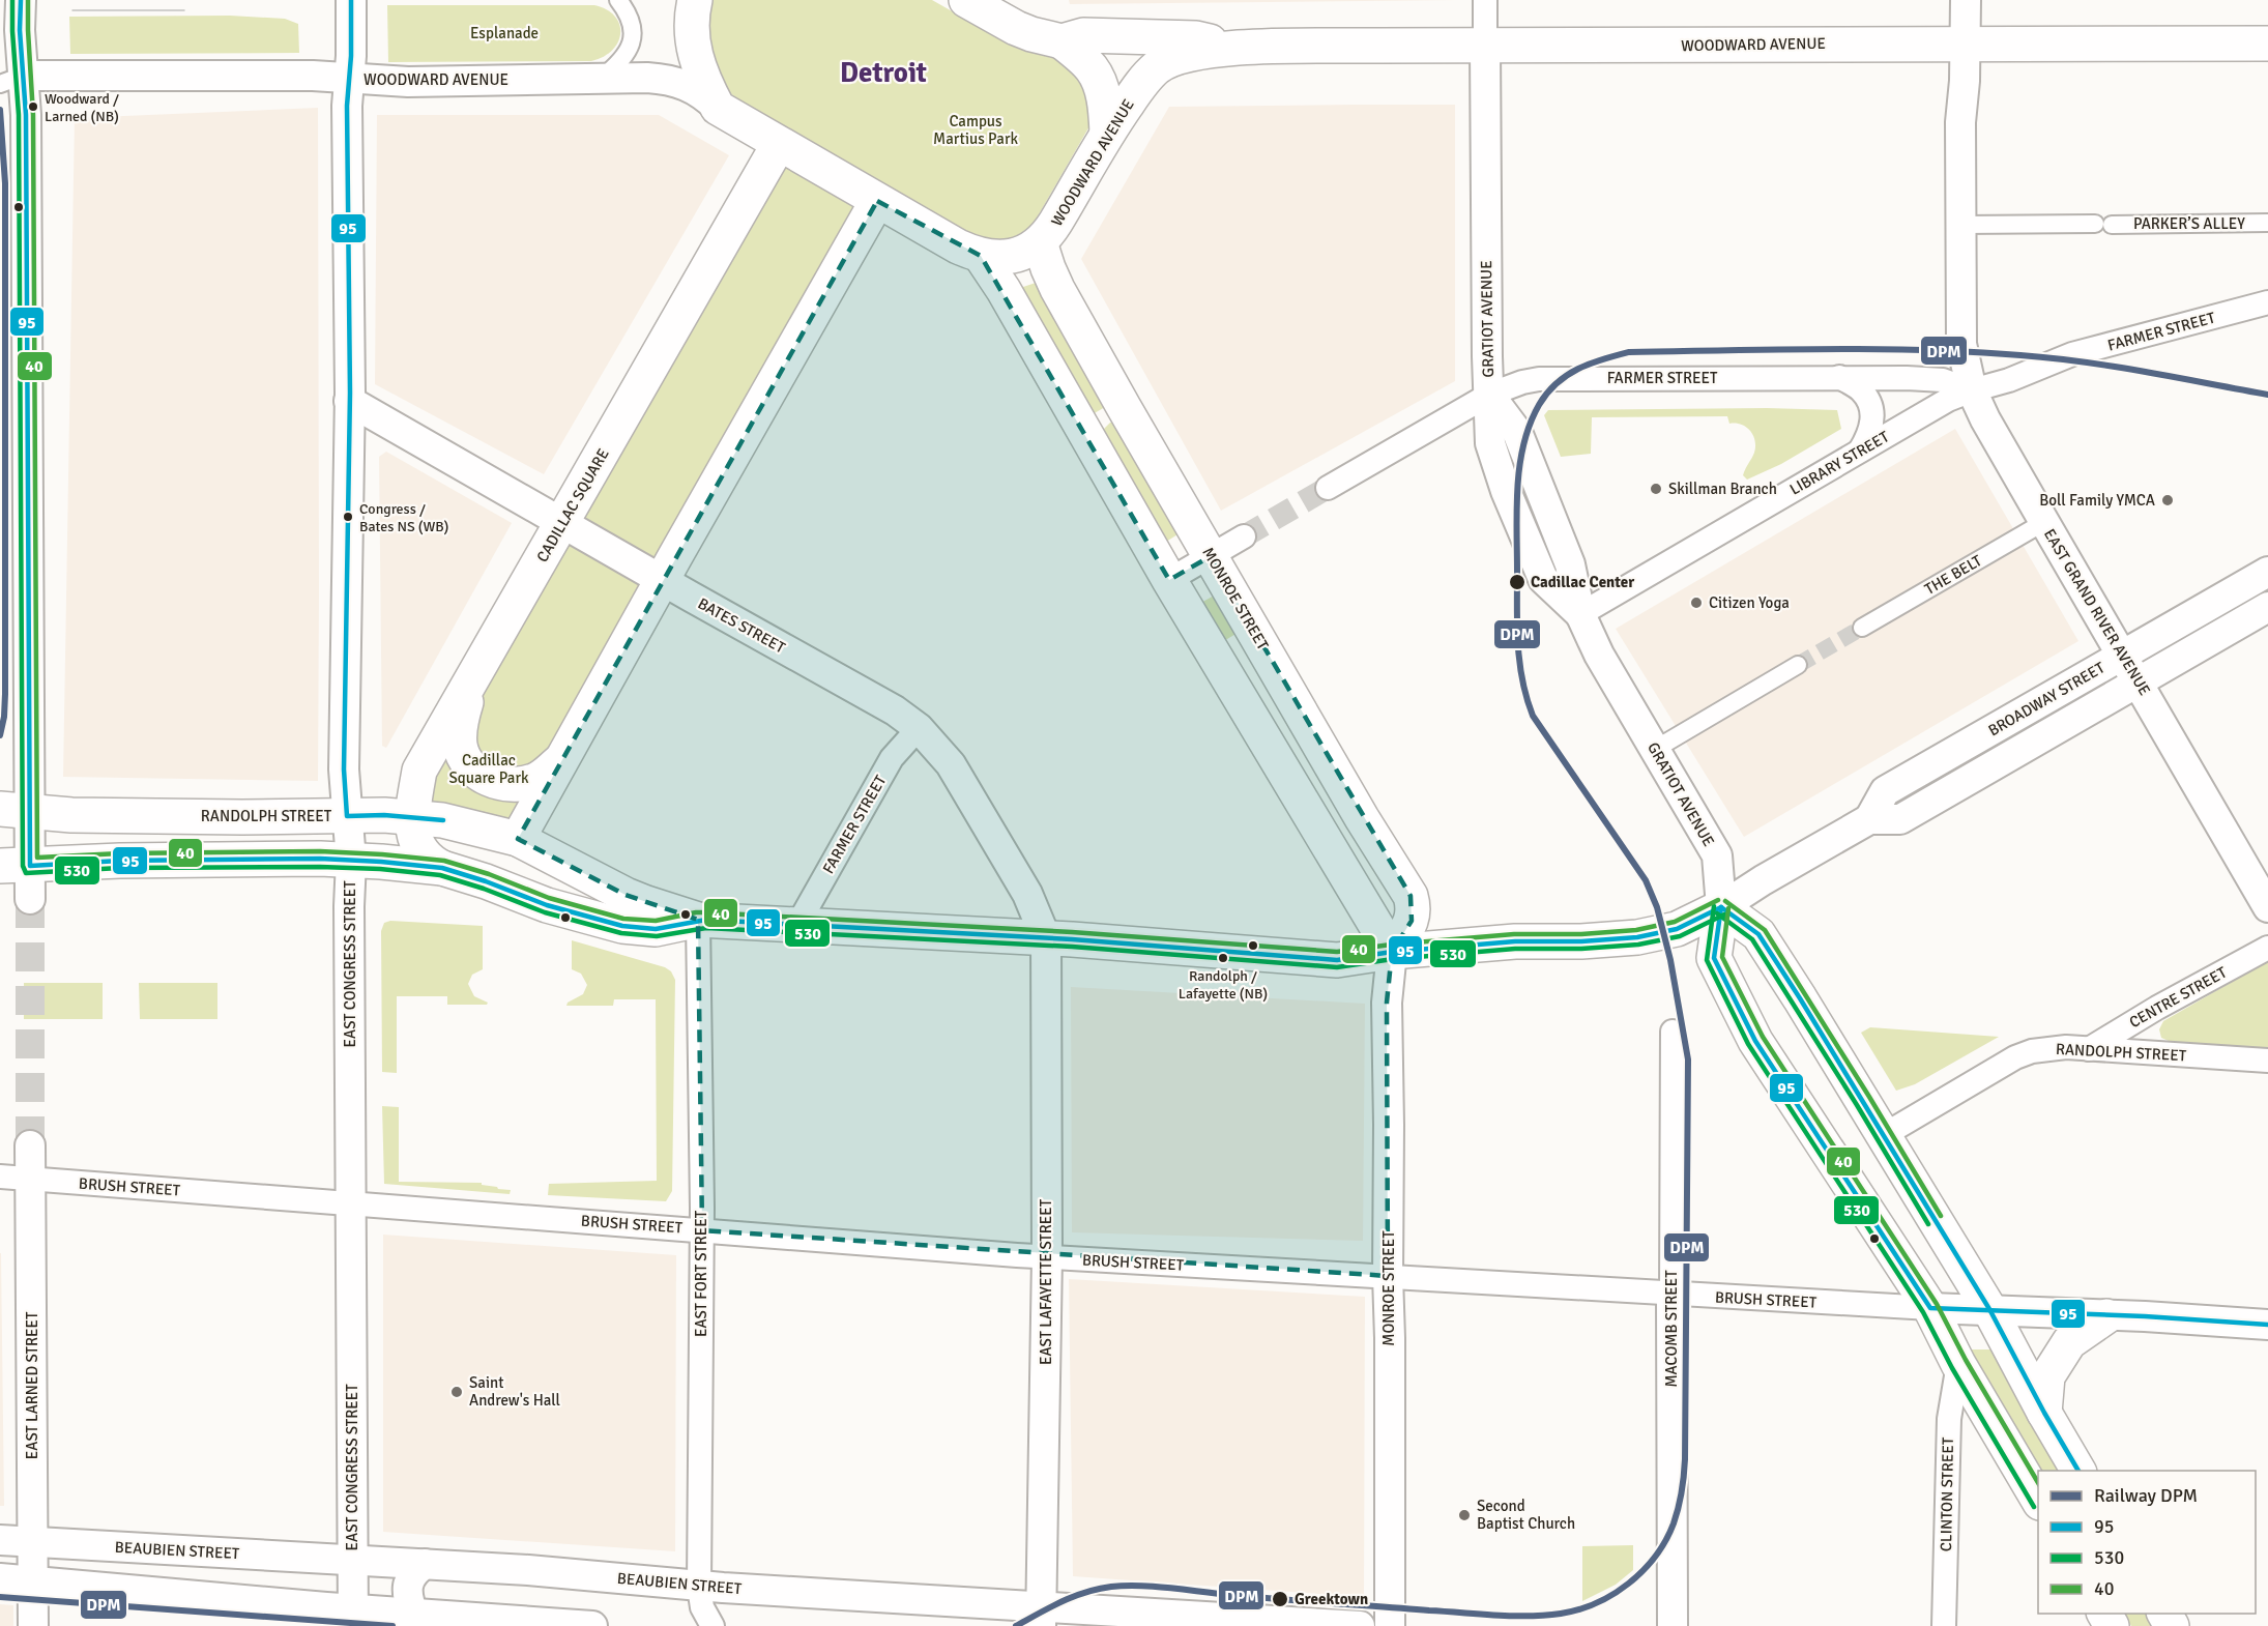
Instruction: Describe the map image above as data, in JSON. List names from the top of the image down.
{
  "streets": {
    "main road": [
      "WOODWARD AVENUE",
      "GRATIOT AVENUE",
      "CADILLAC SQUARE",
      "MONROE STREET",
      "RANDOLPH STREET"
    ],
    "street": [
      "PARKER’S ALLEY",
      "FARMER STREET",
      "LIBRARY STREET",
      "THE BELT",
      "EAST GRAND RIVER AVENUE",
      "BATES STREET",
      "BROADWAY STREET",
      "EAST CONGRESS STREET",
      "CENTRE STREET",
      "BRUSH STREET",
      "EAST FORT STREET",
      "EAST LAFAYETTE STREET",
      "MACOMB STREET",
      "EAST LARNED STREET",
      "CLINTON STREET",
      "BEAUBIEN STREET"
    ]
  },
  "crossings": [
    ["WOODWARD AVENUE", "GRATIOT AVENUE"],
    ["WOODWARD AVENUE", "CADILLAC SQUARE"],
    ["WOODWARD AVENUE", "MONROE STREET"],
    ["WOODWARD AVENUE", "EAST GRAND RIVER AVENUE"],
    ["WOODWARD AVENUE", "EAST CONGRESS STREET"],
    ["PARKER’S ALLEY", "EAST GRAND RIVER AVENUE"],
    ["GRATIOT AVENUE", "FARMER STREET"],
    ["GRATIOT AVENUE", "LIBRARY STREET"],
    ["GRATIOT AVENUE", "BROADWAY STREET"],
    ["GRATIOT AVENUE", "RANDOLPH STREET"],
    ["GRATIOT AVENUE", "BRUSH STREET"],
    ["GRATIOT AVENUE", "CLINTON STREET"],
    ["FARMER STREET", "LIBRARY STREET"],
    ["FARMER STREET", "EAST GRAND RIVER AVENUE"],
    ["FARMER STREET", "BATES STREET"],
    ["FARMER STREET", "RANDOLPH STREET"],
    ["LIBRARY STREET", "EAST GRAND RIVER AVENUE"],
    ["CADILLAC SQUARE", "BATES STREET"],
    ["CADILLAC SQUARE", "RANDOLPH STREET"],
    ["THE BELT", "EAST GRAND RIVER AVENUE"],
    ["MONROE STREET", "RANDOLPH STREET"],
    ["MONROE STREET", "BRUSH STREET"],
    ["EAST GRAND RIVER AVENUE", "BROADWAY STREET"],
    ["BATES STREET", "RANDOLPH STREET"],
    ["BATES STREET", "EAST CONGRESS STREET"],
    ["BATES STREET", "EAST LAFAYETTE STREET"],
    ["BROADWAY STREET", "RANDOLPH STREET"],
    ["RANDOLPH STREET", "EAST CONGRESS STREET"],
    ["RANDOLPH STREET", "CENTRE STREET"],
    ["RANDOLPH STREET", "EAST FORT STREET"],
    ["RANDOLPH STREET", "EAST LAFAYETTE STREET"],
    ["EAST CONGRESS STREET", "BRUSH STREET"],
    ["EAST CONGRESS STREET", "BEAUBIEN STREET"],
    ["BRUSH STREET", "EAST FORT STREET"],
    ["BRUSH STREET", "EAST LAFAYETTE STREET"],
    ["BRUSH STREET", "MACOMB STREET"],
    ["BRUSH STREET", "EAST LARNED STREET"],
    ["EAST FORT STREET", "BEAUBIEN STREET"],
    ["EAST LAFAYETTE STREET", "BEAUBIEN STREET"],
    ["EAST LARNED STREET", "BEAUBIEN STREET"]
  ],
  "districts": ["Detroit"],
  "parks": ["Esplanade", "Campus Martius Park", "Cadillac Square Park"],
  "places": [
    "Woodward / Larned (NB)",
    "Skillman Branch",
    "Boll Family YMCA",
    "Congress / Bates NS (WB)",
    "Cadillac Center",
    "Citizen Yoga",
    "Randolph / Lafayette (NB)",
    "Saint Andrew's Hall",
    "Second Baptist Church",
    "Greektown"
  ],
  "lines": [
    "transit line 95",
    "transit line 530",
    "transit line 40",
    "rail line DPM"
  ],
  "legend": [
    "Railway DPM",
    "95",
    "530",
    "40"
  ]
}
